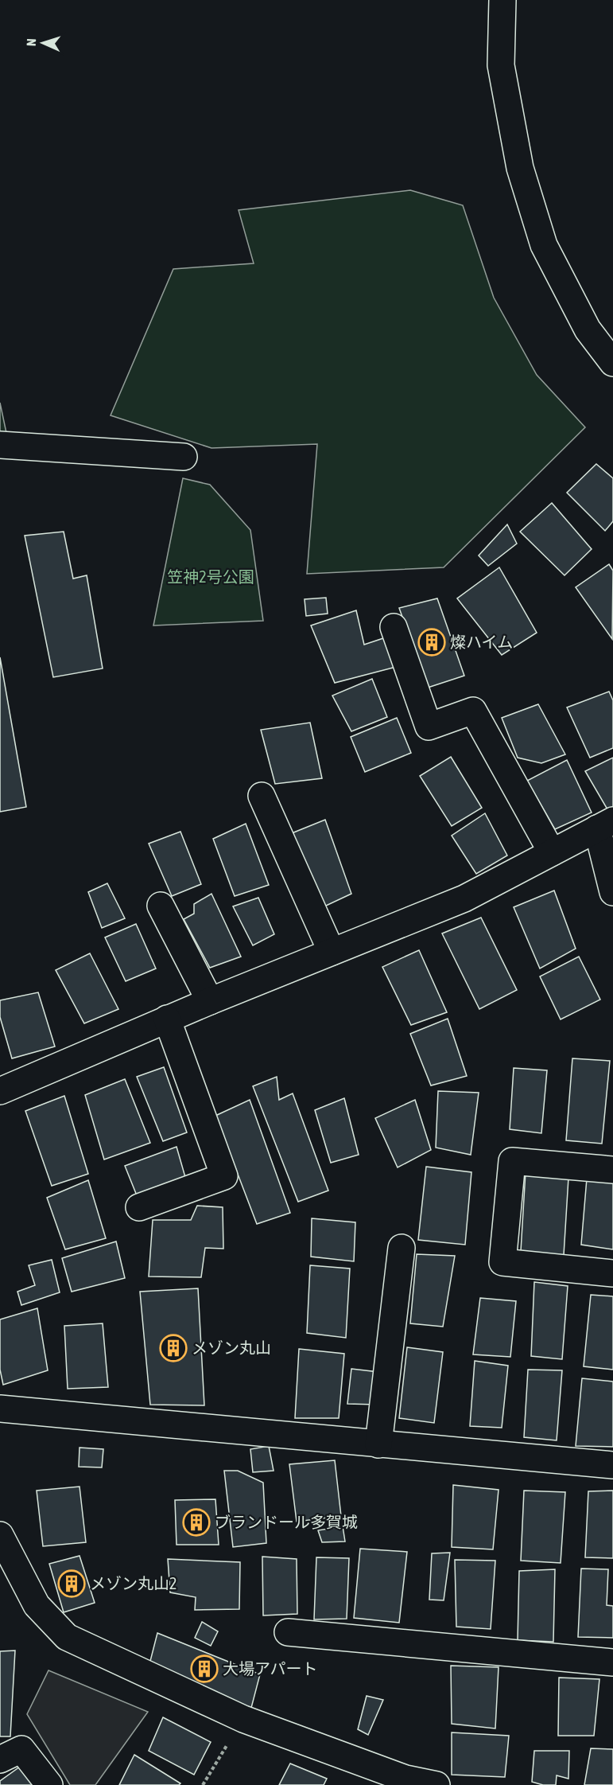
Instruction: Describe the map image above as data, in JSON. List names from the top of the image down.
{
  "parks": ["笠神2号公園"],
  "places": {
    "building": [
      "燦ハイム",
      "メゾン丸山",
      "ブランドール多賀城",
      "メゾン丸山2",
      "大場アパート"
    ]
  },
  "north": "left"
}
